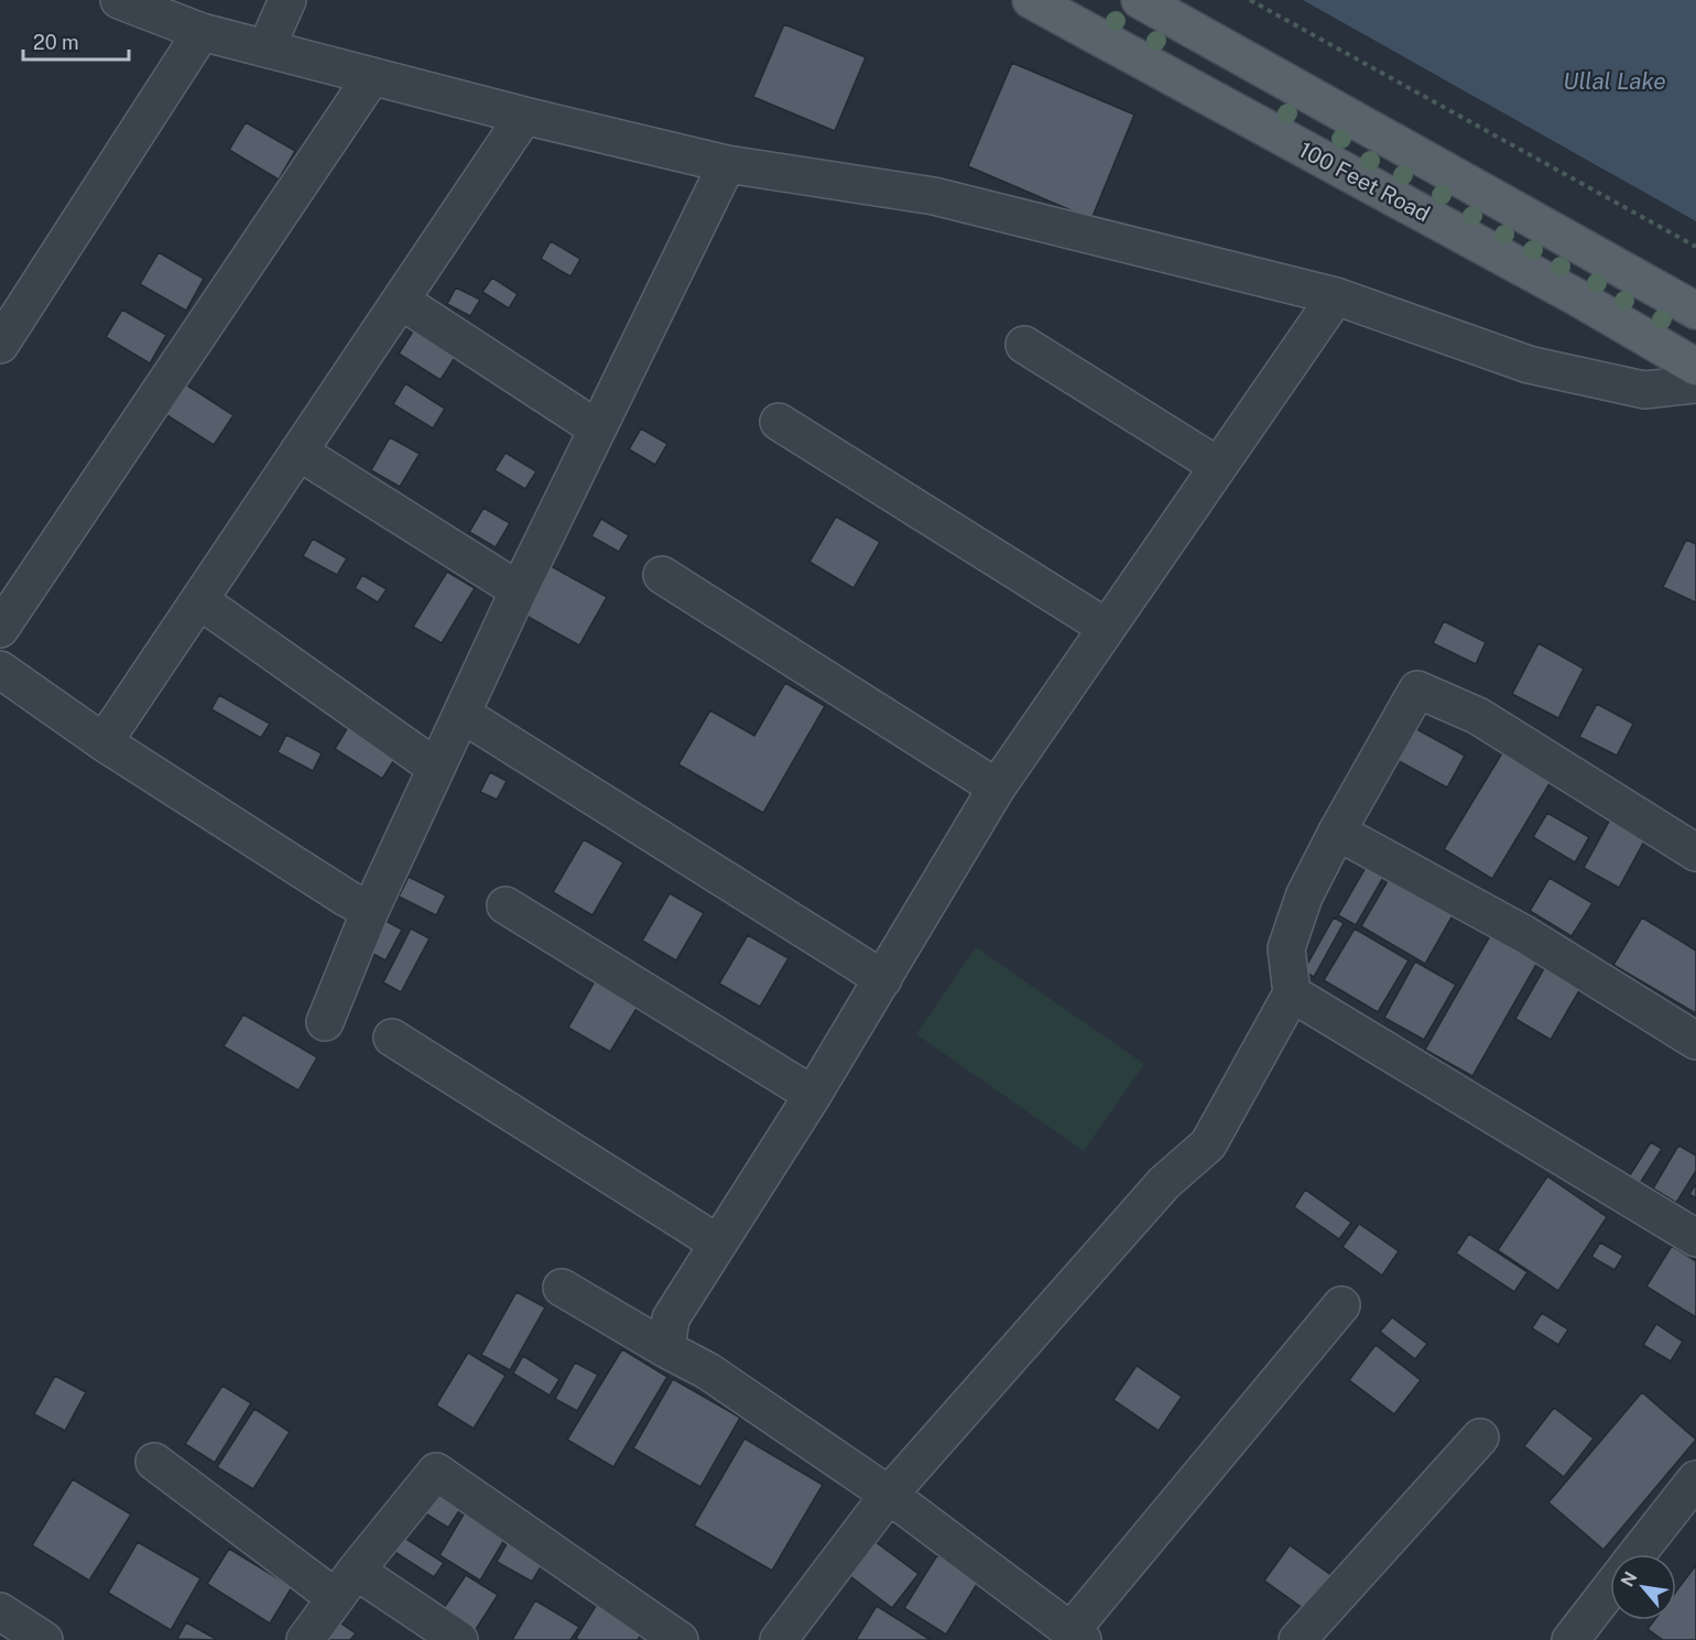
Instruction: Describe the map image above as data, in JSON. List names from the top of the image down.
{
  "streets": {
    "main road": ["100 Feet Road"]
  },
  "water": ["Ullal Lake"],
  "scale_bar": "20 m",
  "north": "top left"
}
